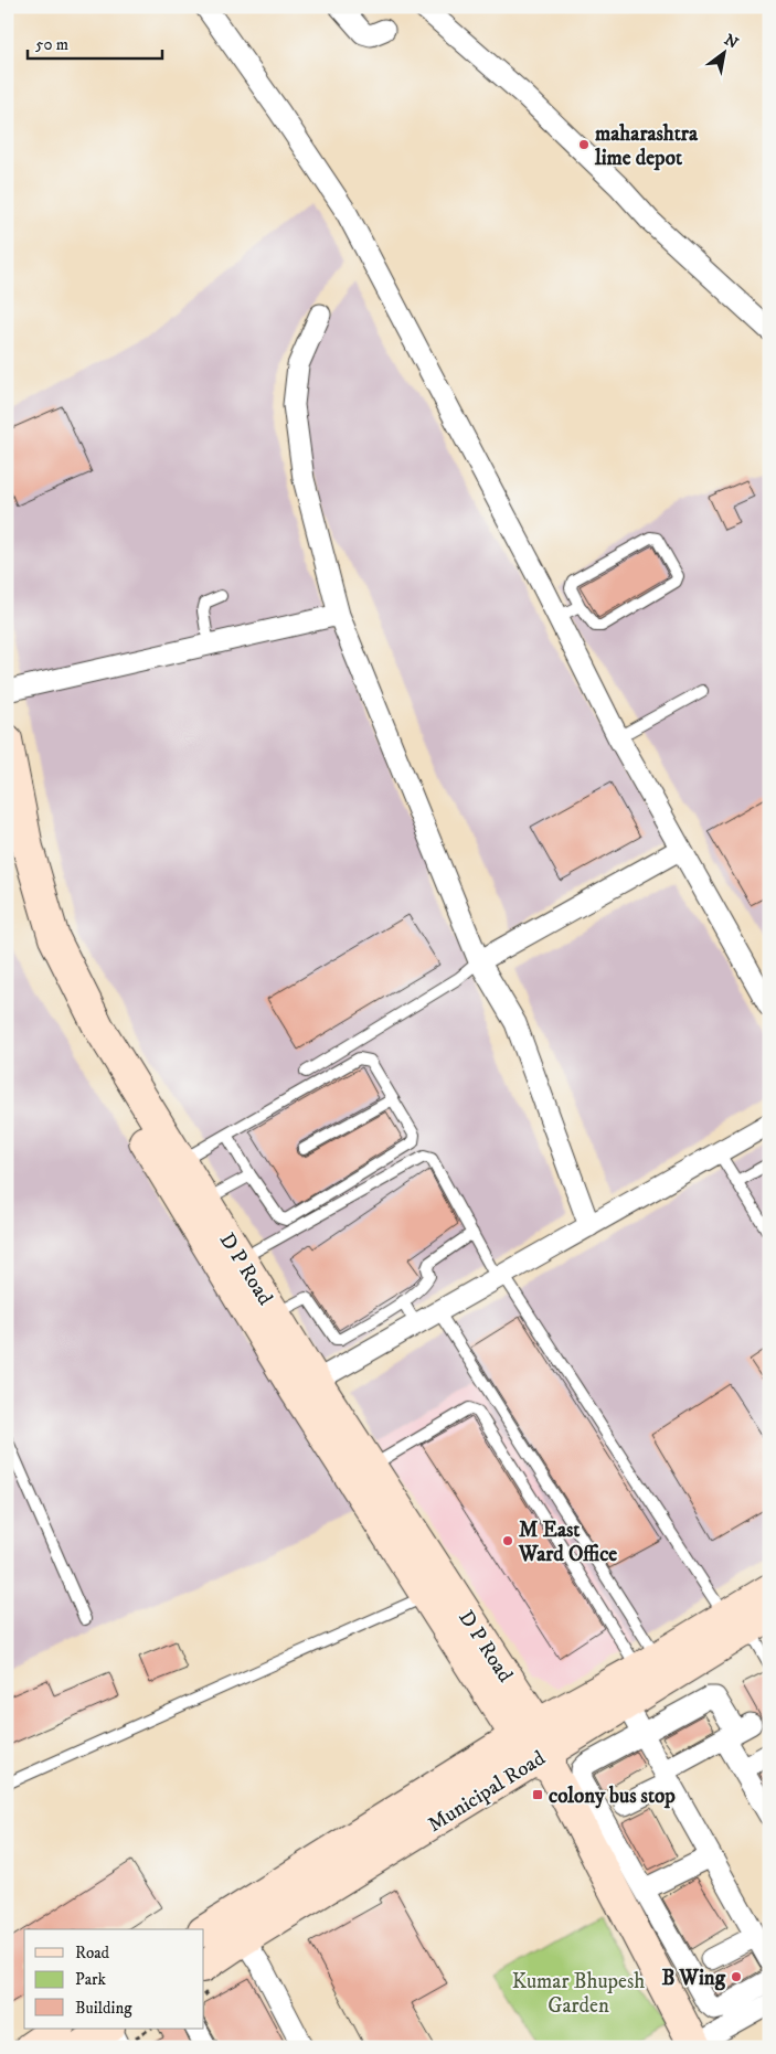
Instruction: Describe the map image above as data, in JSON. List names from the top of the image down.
{
  "streets": {
    "street": ["D P Road", "Municipal Road"]
  },
  "crossings": [
    ["D P Road", "Municipal Road"]
  ],
  "parks": ["Kumar Bhupesh Garden"],
  "places": {
    "other": ["maharashtra lime depot", "M East Ward Office", "B Wing"],
    "transit": ["colony bus stop"]
  },
  "legend": ["Road", "Park", "Building"],
  "scale_bar": "50 m",
  "north": "top right"
}
